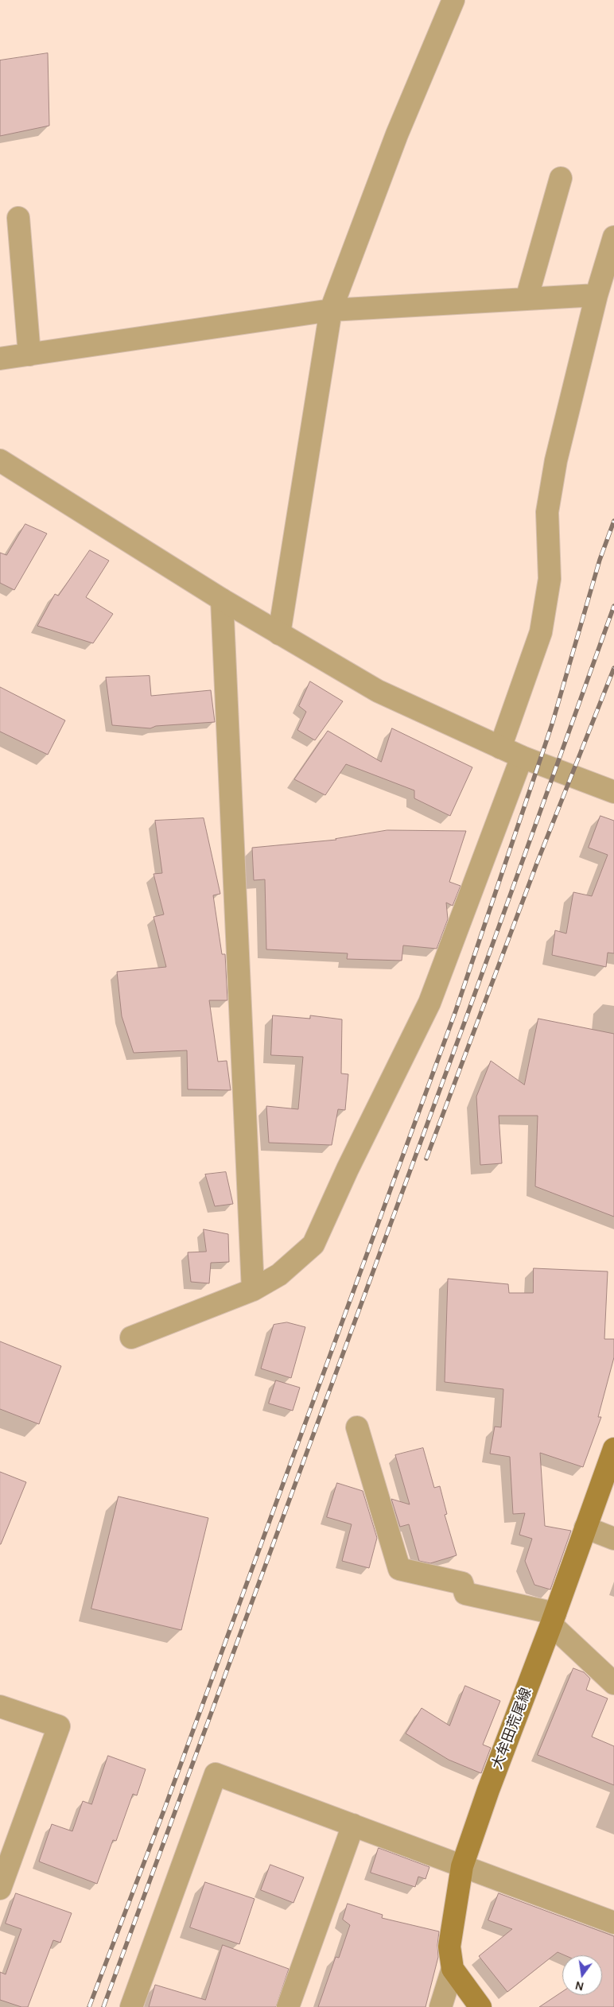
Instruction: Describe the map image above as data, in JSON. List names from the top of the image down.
{
  "streets": {
    "main road": ["大牟田荒尾線"]
  },
  "north": "bottom"
}
